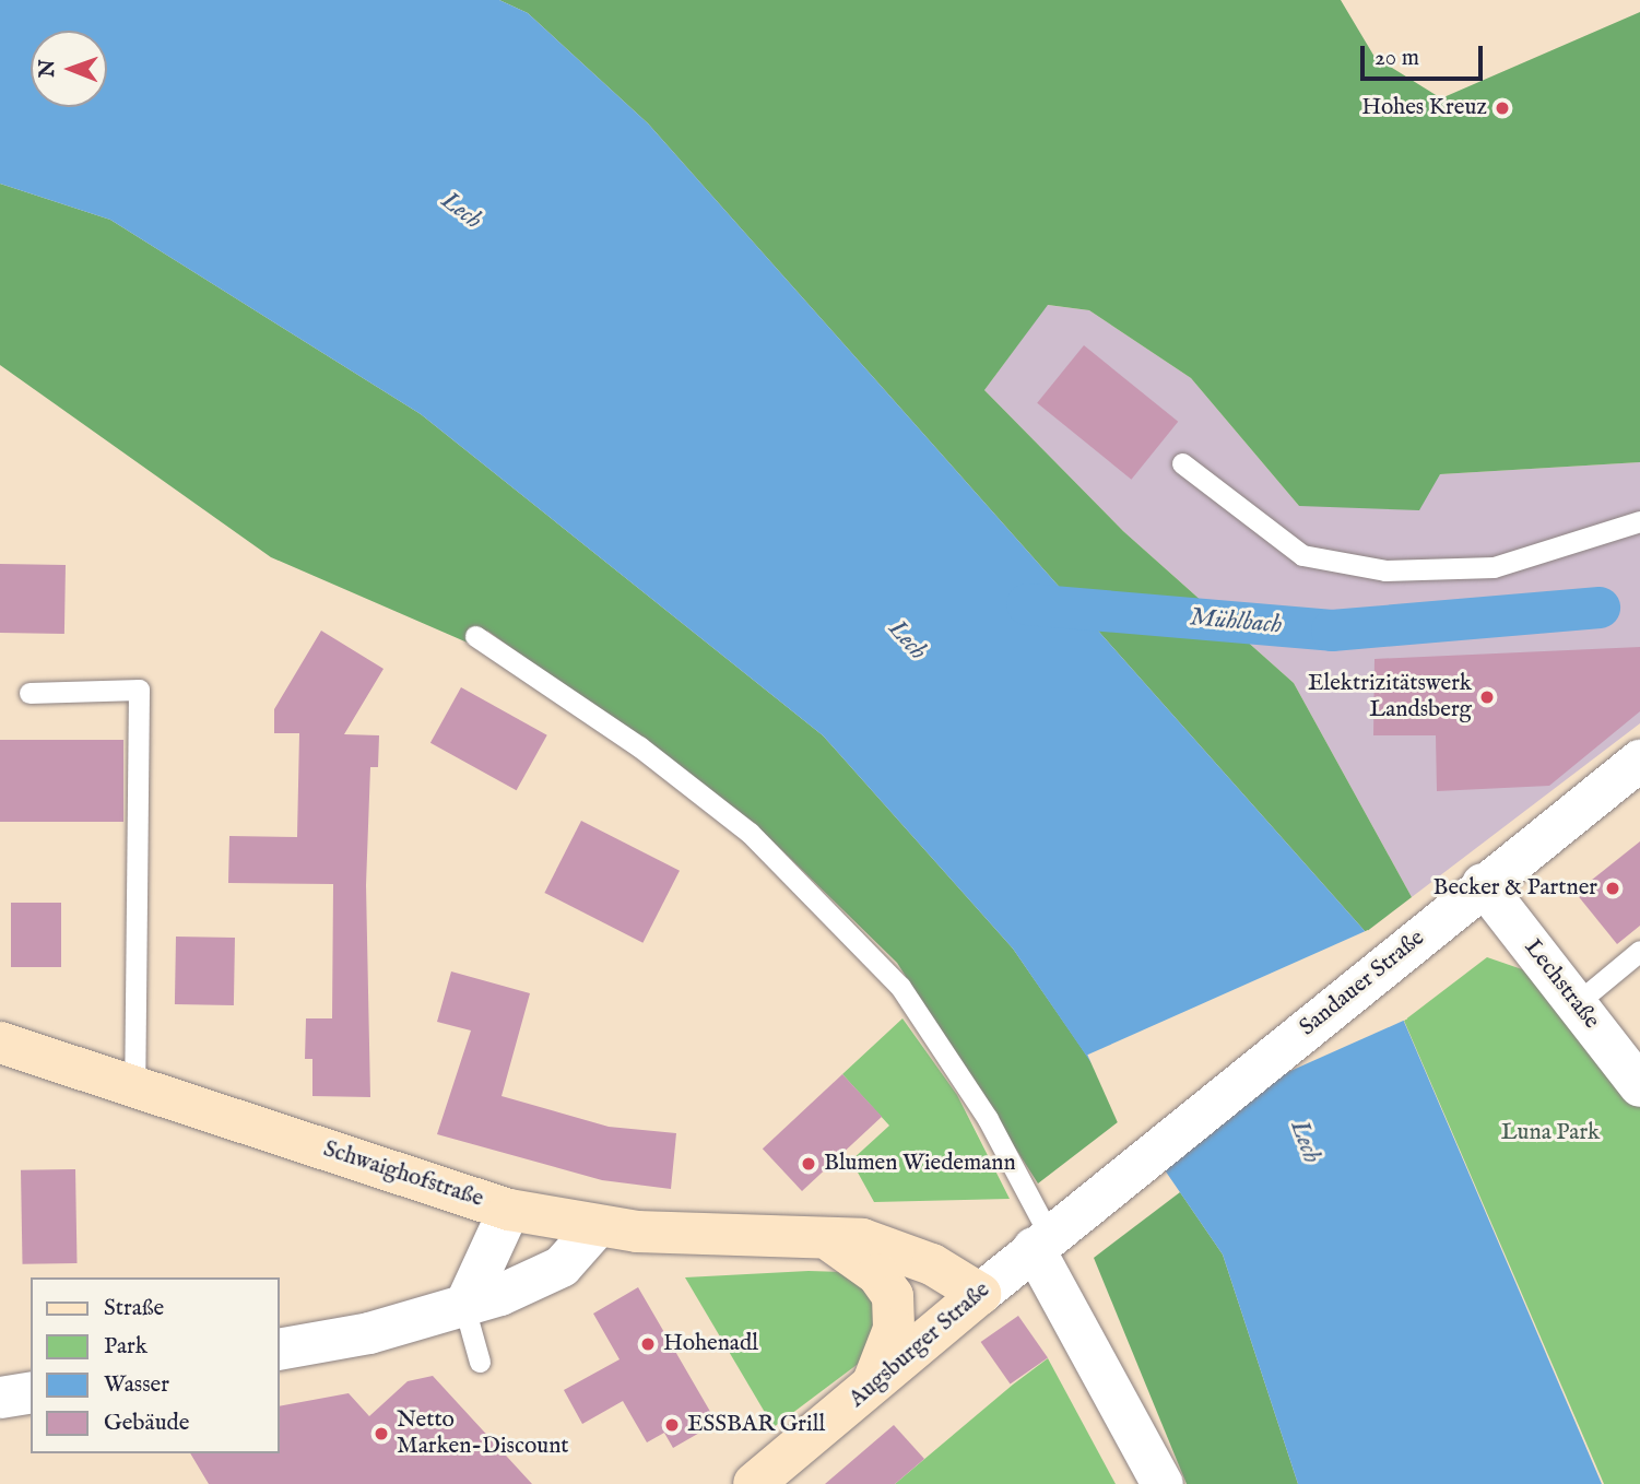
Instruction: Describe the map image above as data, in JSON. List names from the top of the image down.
{
  "streets": {
    "street": [
      "Sandauer Straße",
      "Lechstraße",
      "Schwaighofstraße",
      "Augsburger Straße"
    ]
  },
  "crossings": [
    ["Sandauer Straße", "Lechstraße"],
    ["Sandauer Straße", "Augsburger Straße"],
    ["Schwaighofstraße", "Augsburger Straße"]
  ],
  "water": ["Lech", "Mühlbach"],
  "parks": ["Luna Park"],
  "places": [
    "Hohes Kreuz",
    "Elektrizitätswerk Landsberg",
    "Becker & Partner",
    "Blumen Wiedemann",
    "Hohenadl",
    "ESSBAR Grill",
    "Netto Marken-Discount"
  ],
  "legend": [
    "Straße",
    "Park",
    "Wasser",
    "Gebäude"
  ],
  "scale_bar": "20 m",
  "north": "left"
}
